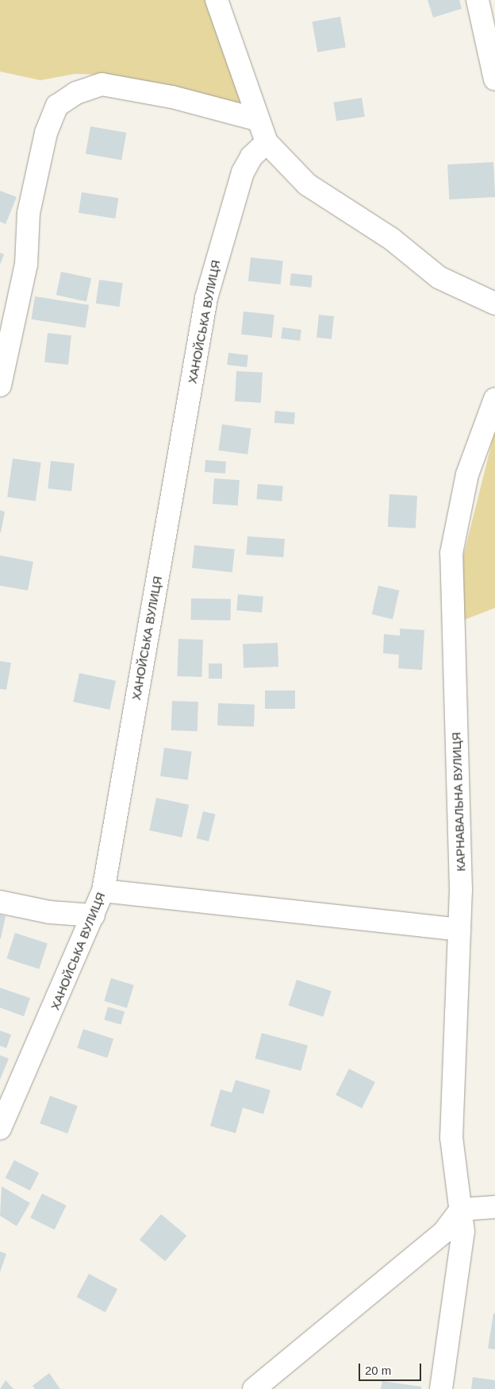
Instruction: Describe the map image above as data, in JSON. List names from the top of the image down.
{
  "streets": {
    "street": ["ХАНОЙСЬКА ВУЛИЦЯ", "КАРНАВАЛЬНА ВУЛИЦЯ"]
  },
  "scale_bar": "20 m"
}
